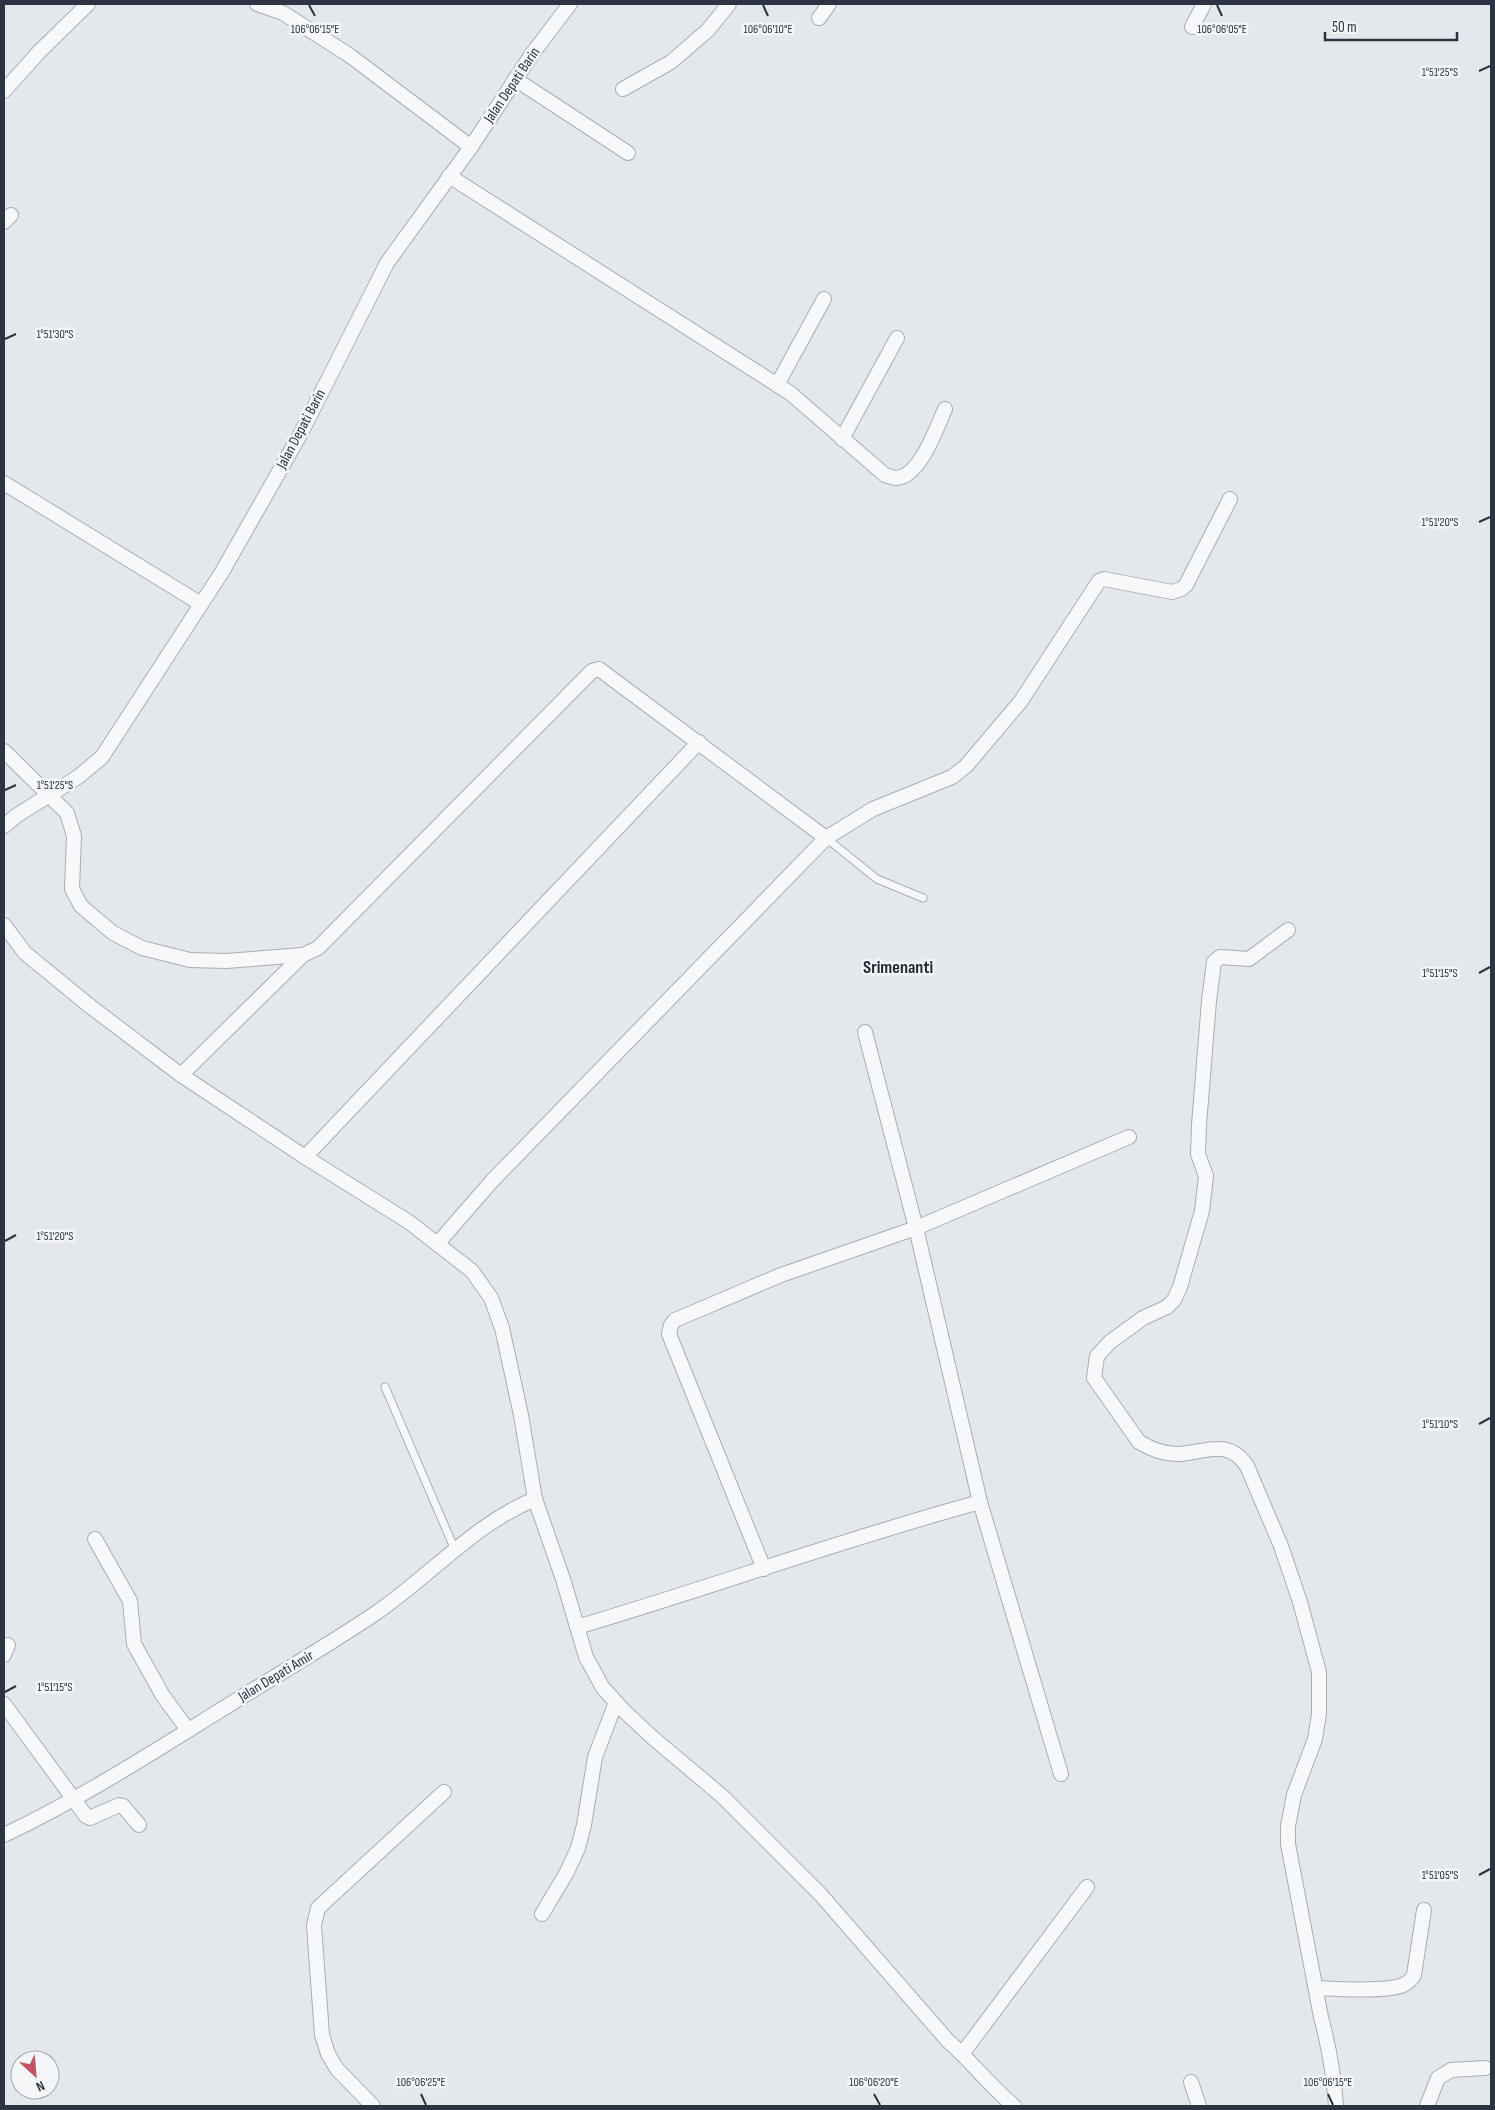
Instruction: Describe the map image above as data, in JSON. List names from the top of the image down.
{
  "streets": {
    "street": ["Jalan Depati Barin", "Jalan Depati Amir"]
  },
  "districts": ["Srimenanti"],
  "scale_bar": "50 m",
  "north": "bottom right",
  "coordinates": [
    "106°06'15\"E",
    "106°06'10\"E",
    "106°06'05\"E",
    "1°51'25\"S",
    "1°51'30\"S",
    "1°51'20\"S",
    "1°51'15\"S",
    "1°51'10\"S",
    "1°51'05\"S",
    "106°06'25\"E",
    "106°06'20\"E"
  ]
}
